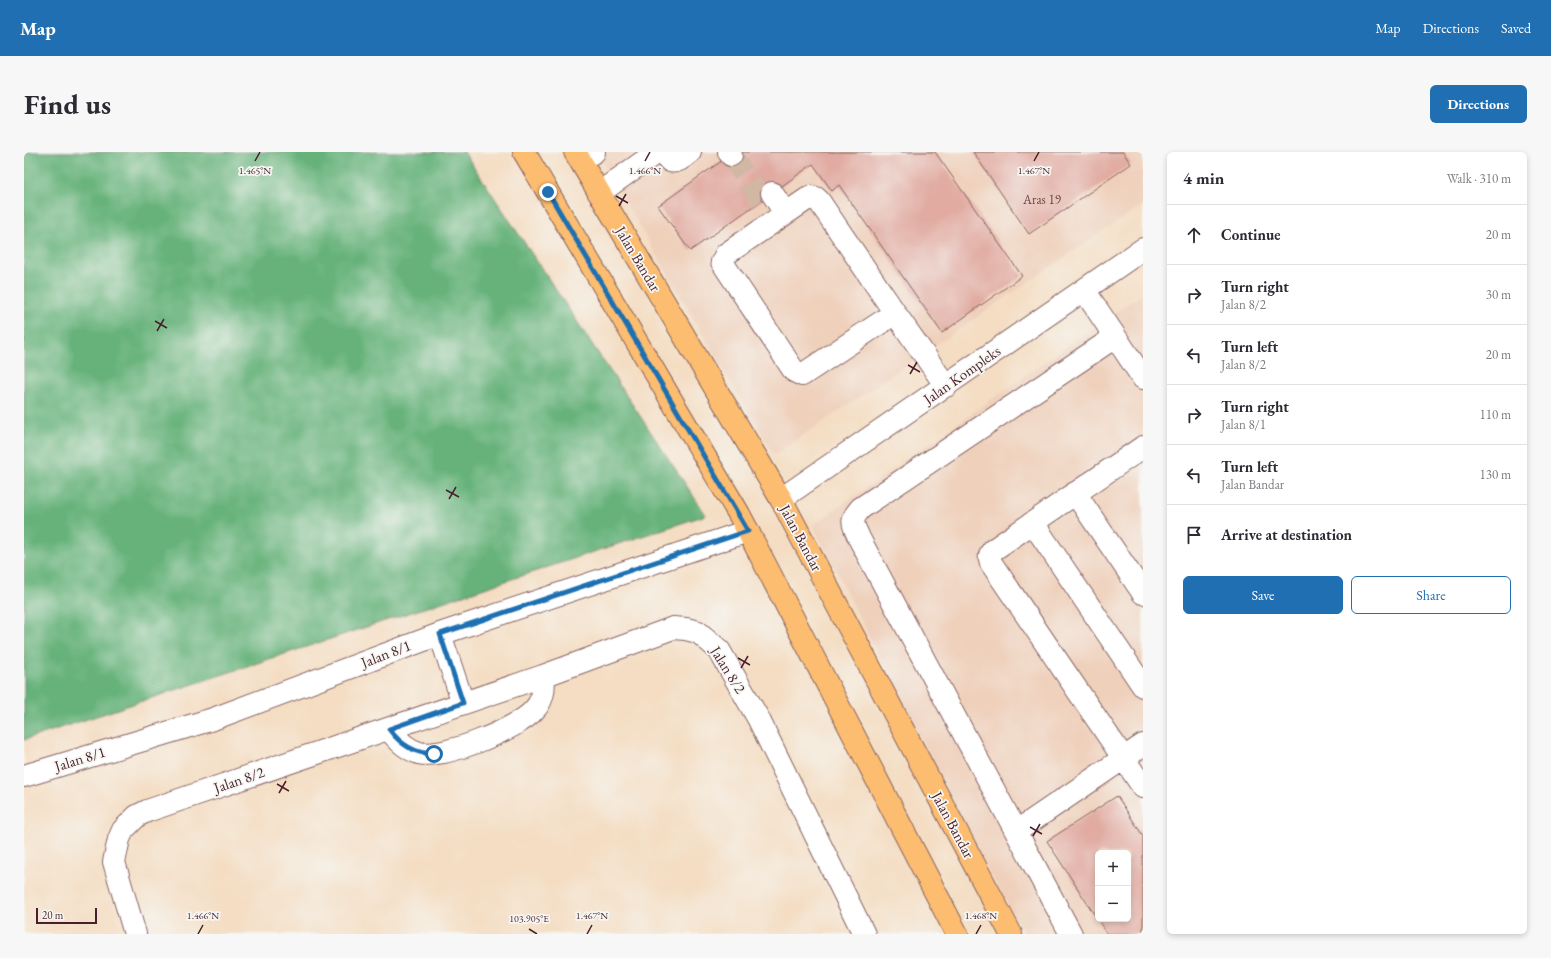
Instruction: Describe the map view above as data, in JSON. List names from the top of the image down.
{
  "streets": {
    "main road": ["Jalan Bandar"],
    "street": ["Jalan Kompleks", "Jalan 8/1", "Jalan 8/2"]
  },
  "crossings": [
    ["Jalan Bandar", "Jalan Kompleks"]
  ],
  "house_numbers": ["Aras 19"],
  "scale_bar": "20 m",
  "page": {
    "header": "Map",
    "nav": ["Map", "Directions", "Saved"],
    "buttons": [
      "Directions",
      ["Save", "Share"]
    ],
    "title": "Find us",
    "heading": ["4 min", "Walk · 310 m"],
    "list": [
      ["Continue", "20 m"],
      ["Turn right", "Jalan 8/2", "30 m"],
      ["Turn left", "Jalan 8/2", "20 m"],
      ["Turn right", "Jalan 8/1", "110 m"],
      ["Turn left", "Jalan Bandar", "130 m"],
      "Arrive at destination"
    ],
    "map_buttons": ["+", "−"],
    "scale": "20 m"
  },
  "coordinates": [
    "1.465°N",
    "1.466°N",
    "1.467°N",
    "1.468°N",
    "103.905°E"
  ]
}
